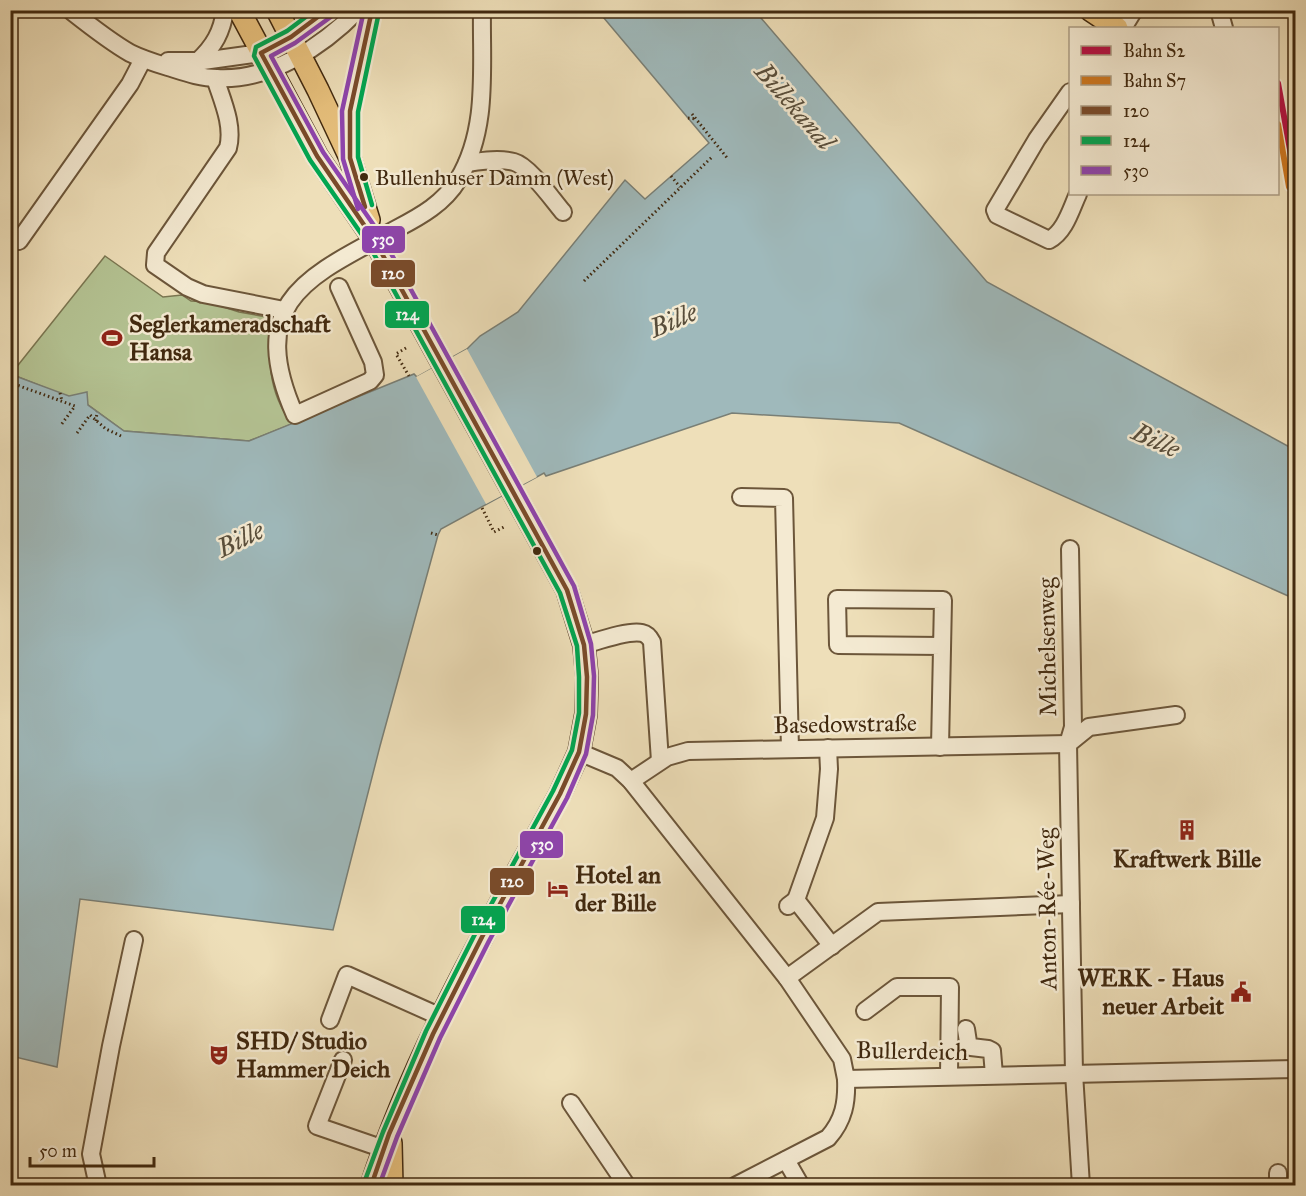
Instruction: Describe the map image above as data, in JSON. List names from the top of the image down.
{
  "streets": {
    "street": [
      "Michelsenweg",
      "Basedowstraße",
      "Anton-Rée-Weg",
      "Bullerdeich"
    ]
  },
  "crossings": [
    ["Michelsenweg", "Basedowstraße"],
    ["Michelsenweg", "Anton-Rée-Weg"],
    ["Basedowstraße", "Anton-Rée-Weg"],
    ["Basedowstraße", "Bullerdeich"],
    ["Anton-Rée-Weg", "Bullerdeich"]
  ],
  "water": ["Billekanal", "Bille"],
  "places": {
    "other": ["Bullenhuser Damm (West)"],
    "sports": ["Seglerkameradschaft Hansa"],
    "building": ["Kraftwerk Bille"],
    "hotel": ["Hotel an der Bille"],
    "public building": ["WERK - Haus neuer Arbeit"],
    "theatre": ["SHD/ Studio Hammer Deich"]
  },
  "lines": [
    "transit line 120",
    "transit line 124",
    "transit line 530",
    "rail line S2",
    "rail line S7"
  ],
  "legend": [
    "Bahn S2",
    "Bahn S7",
    "120",
    "124",
    "530"
  ],
  "scale_bar": "50 m"
}
